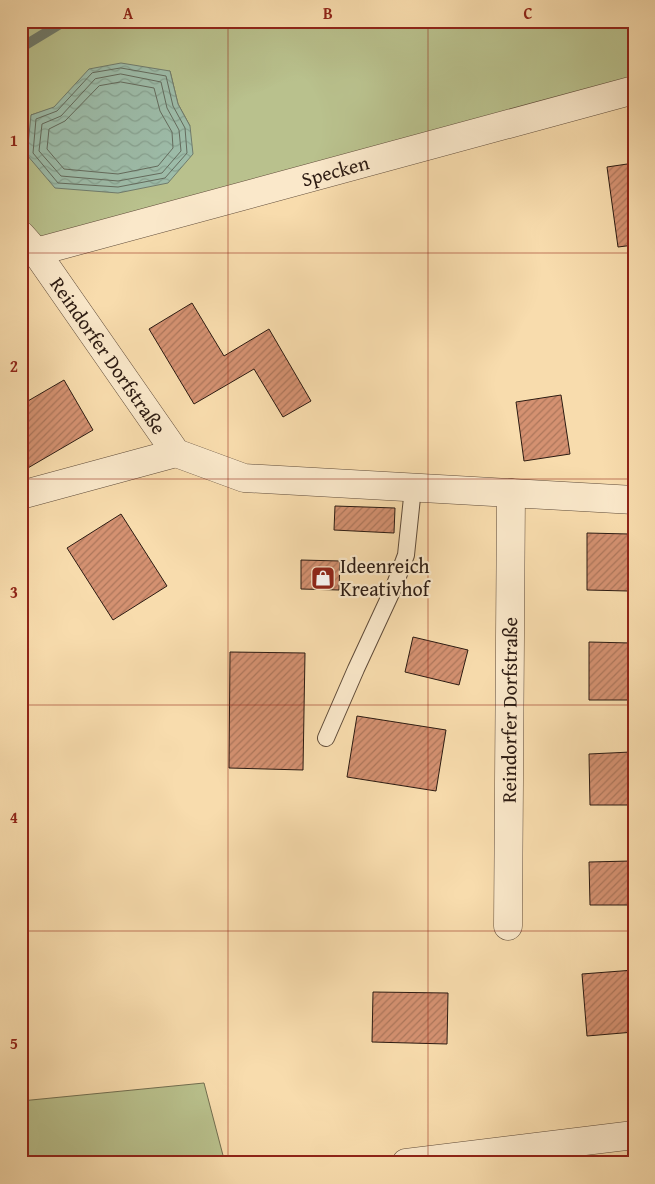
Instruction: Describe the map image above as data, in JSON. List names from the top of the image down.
{
  "streets": {
    "street": ["Specken", "Reindorfer Dorfstraße"]
  },
  "crossings": [
    ["Specken", "Reindorfer Dorfstraße"]
  ],
  "places": {
    "shop": ["Ideenreich Kreativhof"]
  },
  "grid": {
    "columns": ["A", "B", "C"],
    "rows": [
      "1",
      "2",
      "3",
      "4",
      "5"
    ]
  }
}
